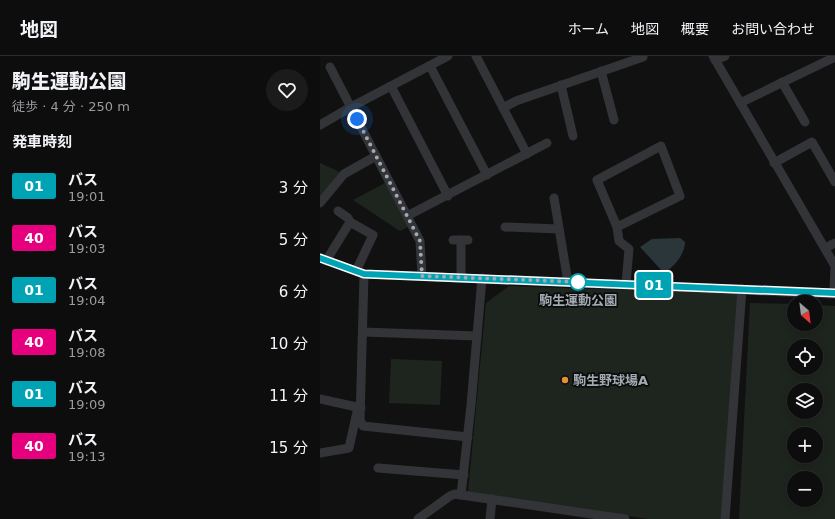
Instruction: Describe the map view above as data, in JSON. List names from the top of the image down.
{
  "places": ["駒生運動公園", "駒生野球場A"],
  "lines": ["bus line 01"],
  "north": "bottom right",
  "page": {
    "header": "地図",
    "nav": [
      "ホーム",
      "地図",
      "概要",
      "お問い合わせ"
    ],
    "heading": [
      ["駒生運動公園", "徒歩 · 4 分 · 250 m"],
      "発車時刻"
    ],
    "on_map": "01",
    "list": [
      {
        "mark": "01",
        "name": "バス",
        "note": "19:01",
        "value": "3 分"
      },
      {
        "mark": "40",
        "name": "バス",
        "note": "19:03",
        "value": "5 分"
      },
      {
        "mark": "01",
        "name": "バス",
        "note": "19:04",
        "value": "6 分"
      },
      {
        "mark": "40",
        "name": "バス",
        "note": "19:08",
        "value": "10 分"
      },
      {
        "mark": "01",
        "name": "バス",
        "note": "19:09",
        "value": "11 分"
      },
      {
        "mark": "40",
        "name": "バス",
        "note": "19:13",
        "value": "15 分"
      }
    ],
    "map_buttons": ["+", "−"]
  }
}
